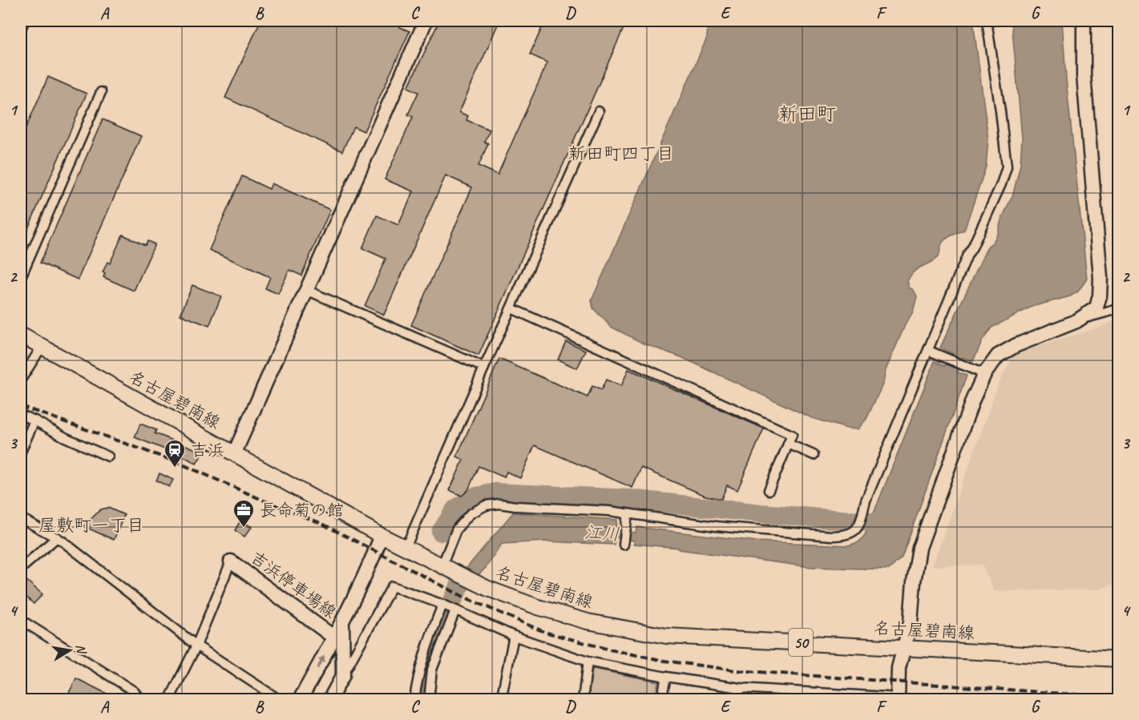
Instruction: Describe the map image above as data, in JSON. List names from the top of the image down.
{
  "streets": {
    "main road": ["名古屋碧南線", "50"],
    "street": ["吉浜停車場線"]
  },
  "districts": ["新田町", "新田町四丁目", "屋敷町一丁目"],
  "water": ["江川"],
  "places": {
    "station": ["吉浜"],
    "office": ["長命菊の館"]
  },
  "north": "right",
  "grid": {
    "columns": [
      "A",
      "B",
      "C",
      "D",
      "E",
      "F",
      "G"
    ],
    "rows": [
      "1",
      "2",
      "3",
      "4"
    ]
  }
}
